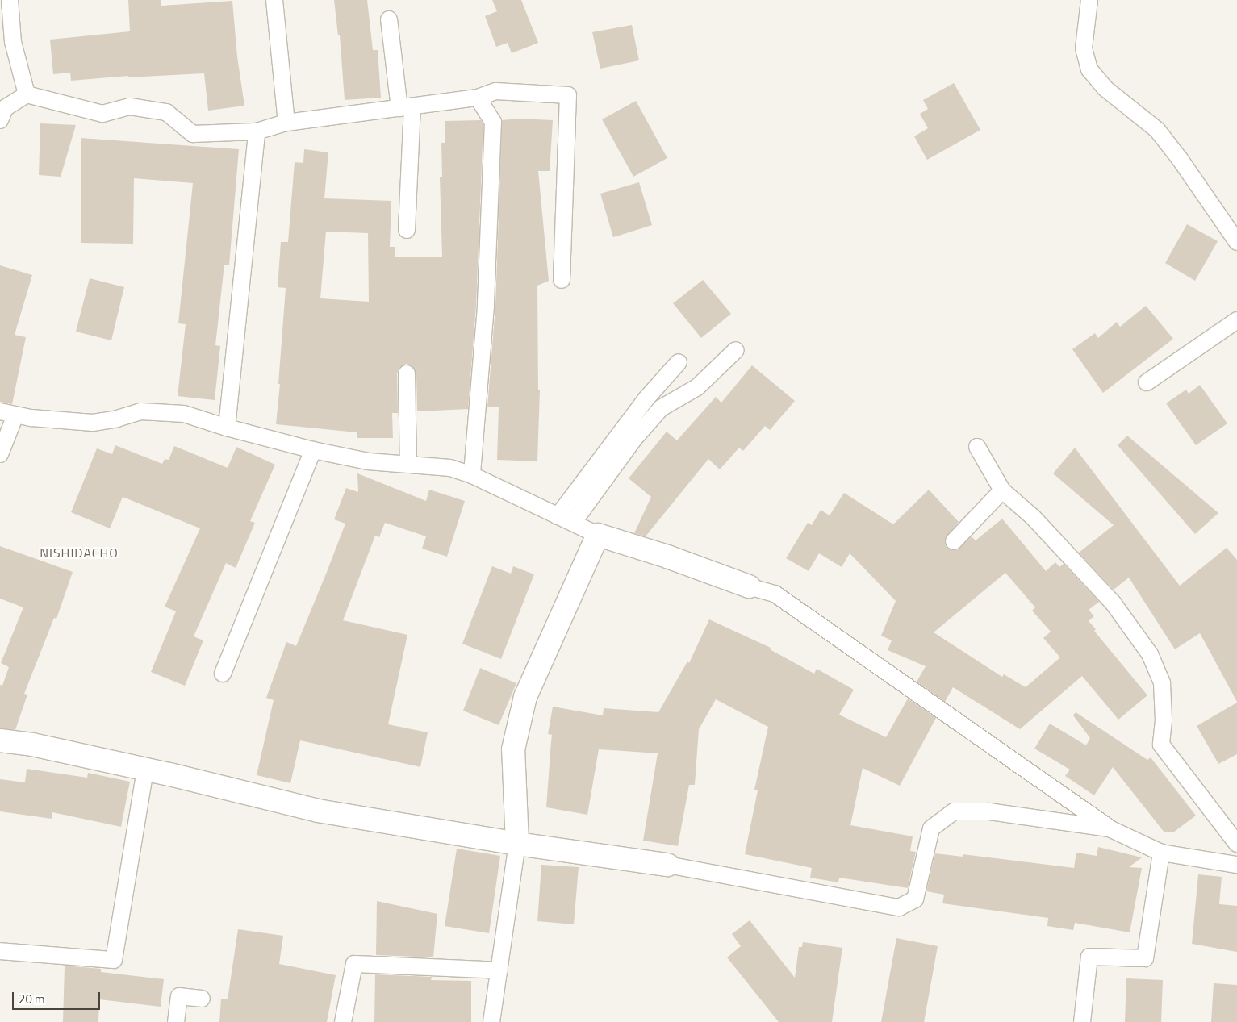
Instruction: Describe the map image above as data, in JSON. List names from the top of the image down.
{
  "districts": ["NISHIDACHO"],
  "scale_bar": "20 m"
}
